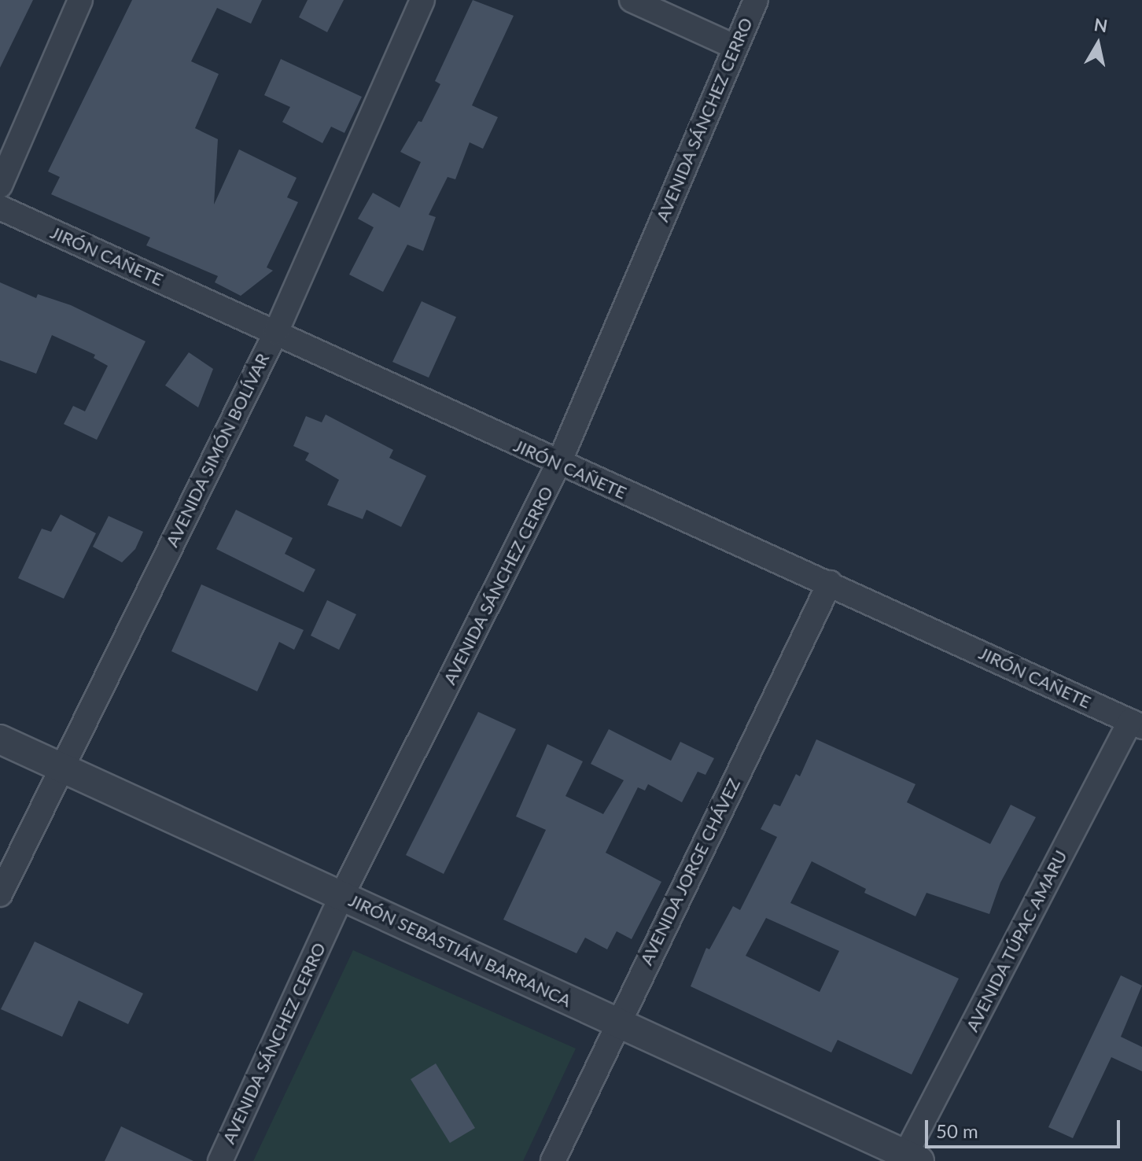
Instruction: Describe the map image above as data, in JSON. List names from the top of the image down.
{
  "streets": {
    "street": [
      "AVENIDA SÁNCHEZ CERRO",
      "JIRÓN CAÑETE",
      "AVENIDA SIMÓN BOLÍVAR",
      "AVENIDA JORGE CHÁVEZ",
      "AVENIDA TÚPAC AMARU",
      "JIRÓN SEBASTIÁN BARRANCA"
    ]
  },
  "crossings": [
    ["AVENIDA SÁNCHEZ CERRO", "JIRÓN CAÑETE"],
    ["AVENIDA SÁNCHEZ CERRO", "JIRÓN SEBASTIÁN BARRANCA"],
    ["JIRÓN CAÑETE", "AVENIDA SIMÓN BOLÍVAR"],
    ["JIRÓN CAÑETE", "AVENIDA JORGE CHÁVEZ"],
    ["JIRÓN CAÑETE", "AVENIDA TÚPAC AMARU"],
    ["AVENIDA SIMÓN BOLÍVAR", "JIRÓN SEBASTIÁN BARRANCA"],
    ["AVENIDA JORGE CHÁVEZ", "JIRÓN SEBASTIÁN BARRANCA"],
    ["AVENIDA TÚPAC AMARU", "JIRÓN SEBASTIÁN BARRANCA"]
  ],
  "scale_bar": "50 m",
  "north": "top"
}
